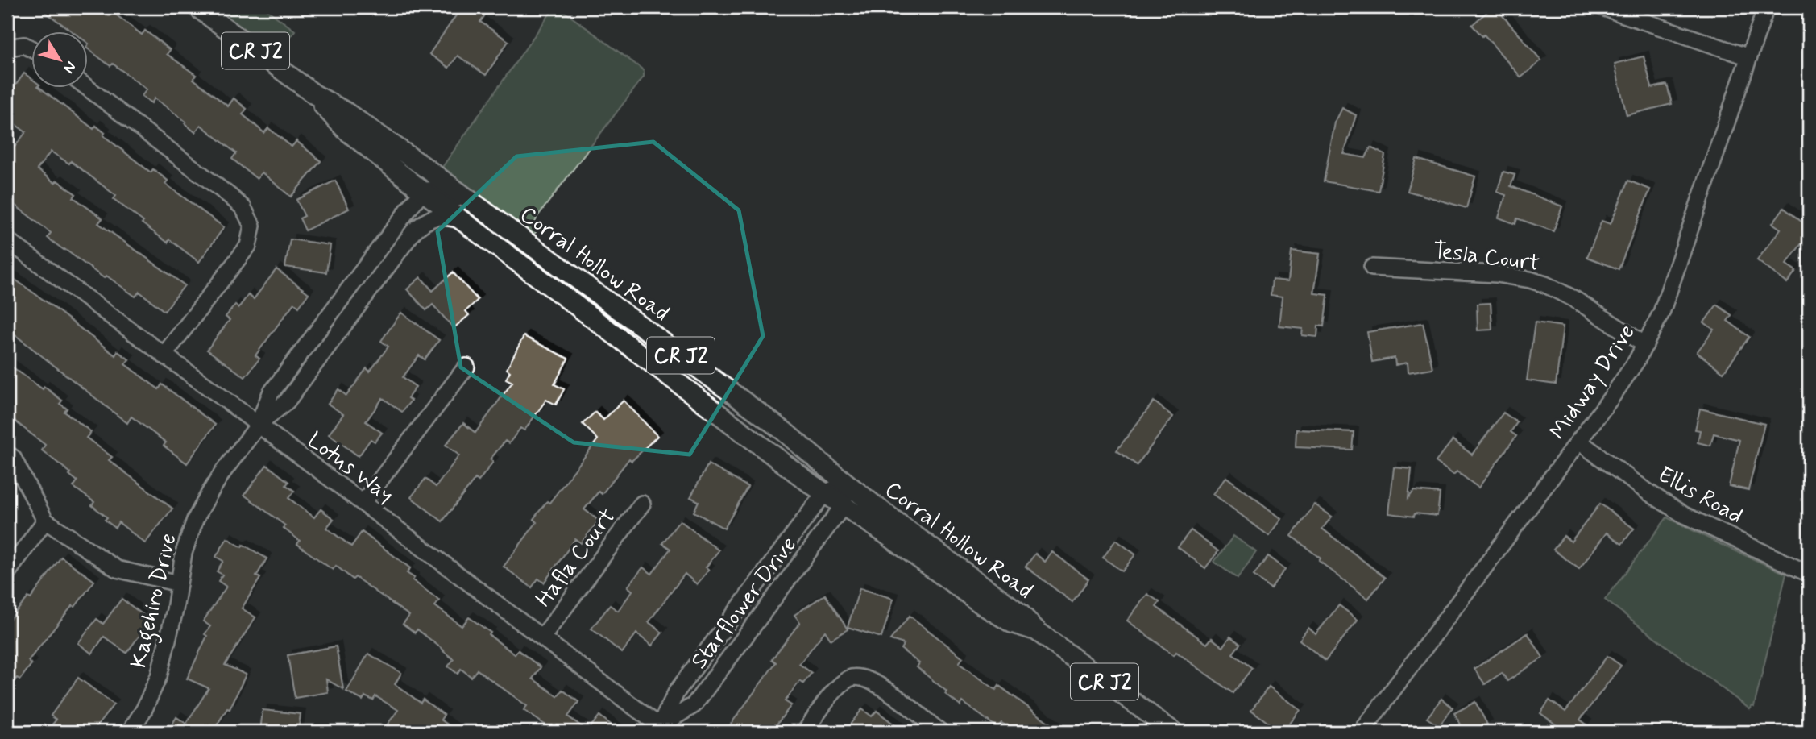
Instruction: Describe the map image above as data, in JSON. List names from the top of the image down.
{
  "streets": {
    "main road": ["CR J2", "Corral Hollow Road"],
    "street": [
      "Tesla Court",
      "Midway Drive",
      "Lotus Way",
      "Ellis Road",
      "Hafla Court",
      "Kagehiro Drive",
      "Starflower Drive"
    ]
  },
  "crossings": [
    ["Tesla Court", "Midway Drive"],
    ["Corral Hollow Road", "Starflower Drive"],
    ["Midway Drive", "Ellis Road"],
    ["Lotus Way", "Hafla Court"],
    ["Lotus Way", "Kagehiro Drive"],
    ["Lotus Way", "Starflower Drive"]
  ],
  "north": "bottom right"
}
